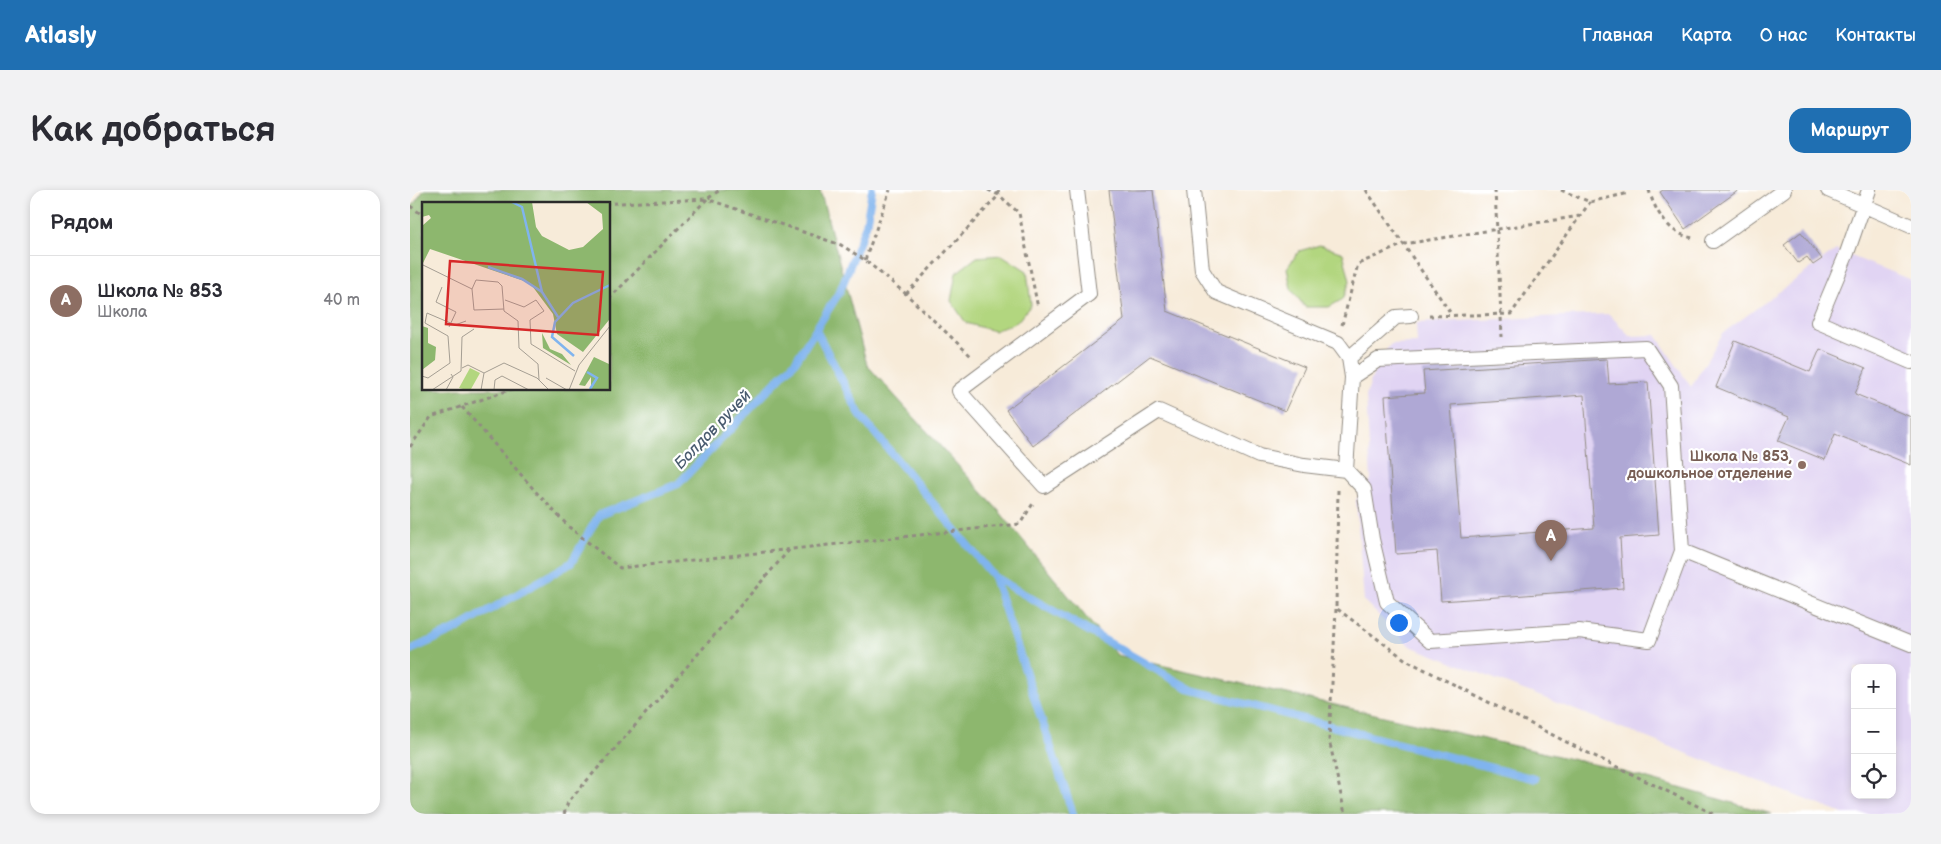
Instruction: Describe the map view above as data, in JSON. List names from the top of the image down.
{
  "water": ["Болдов ручей"],
  "places": ["Школа № 853, дошкольное отделение"],
  "page": {
    "header": "Atlasly",
    "nav": [
      "Главная",
      "Карта",
      "О нас",
      "Контакты"
    ],
    "buttons": "Маршрут",
    "title": "Как добраться",
    "heading": "Рядом",
    "list": [
      {
        "mark": "A",
        "name": "Школа № 853",
        "note": "Школа",
        "value": "40 m"
      }
    ],
    "pins": "A",
    "map_buttons": ["+", "−"]
  }
}
